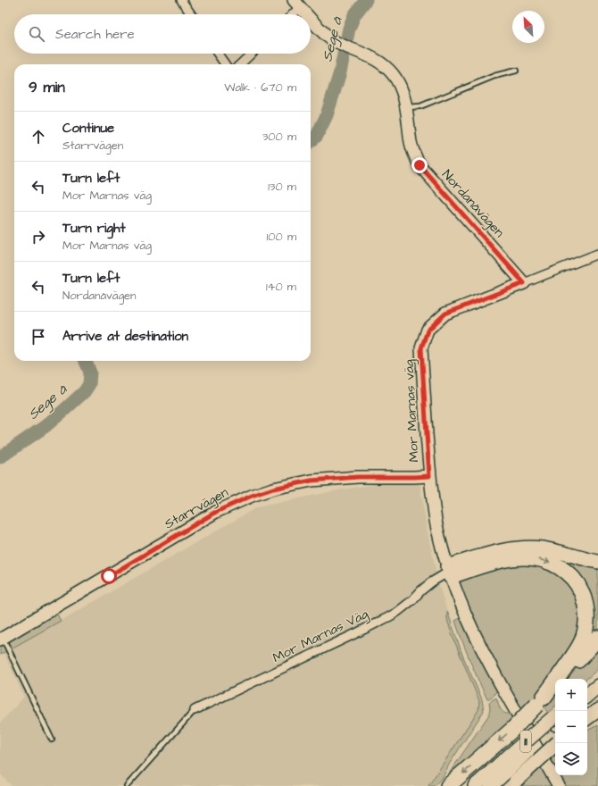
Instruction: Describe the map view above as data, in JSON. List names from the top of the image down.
{
  "streets": {
    "main road": ["11"],
    "street": [
      "Nordanåvägen",
      "Mor Marnas väg",
      "Starrvägen",
      "Mor Marnas Väg"
    ]
  },
  "crossings": [
    ["Nordanåvägen", "Mor Marnas väg"],
    ["Mor Marnas väg", "Starrvägen"],
    ["Mor Marnas väg", "Mor Marnas Väg"]
  ],
  "water": ["Sege å"],
  "north": "top left",
  "page": {
    "search": "Search here",
    "heading": ["9 min", "Walk · 670 m"],
    "list": [
      ["Continue", "Starrvägen", "300 m"],
      ["Turn left", "Mor Marnas väg", "130 m"],
      ["Turn right", "Mor Marnas väg", "100 m"],
      ["Turn left", "Nordanåvägen", "140 m"],
      "Arrive at destination"
    ],
    "map_buttons": ["+", "−"]
  }
}
